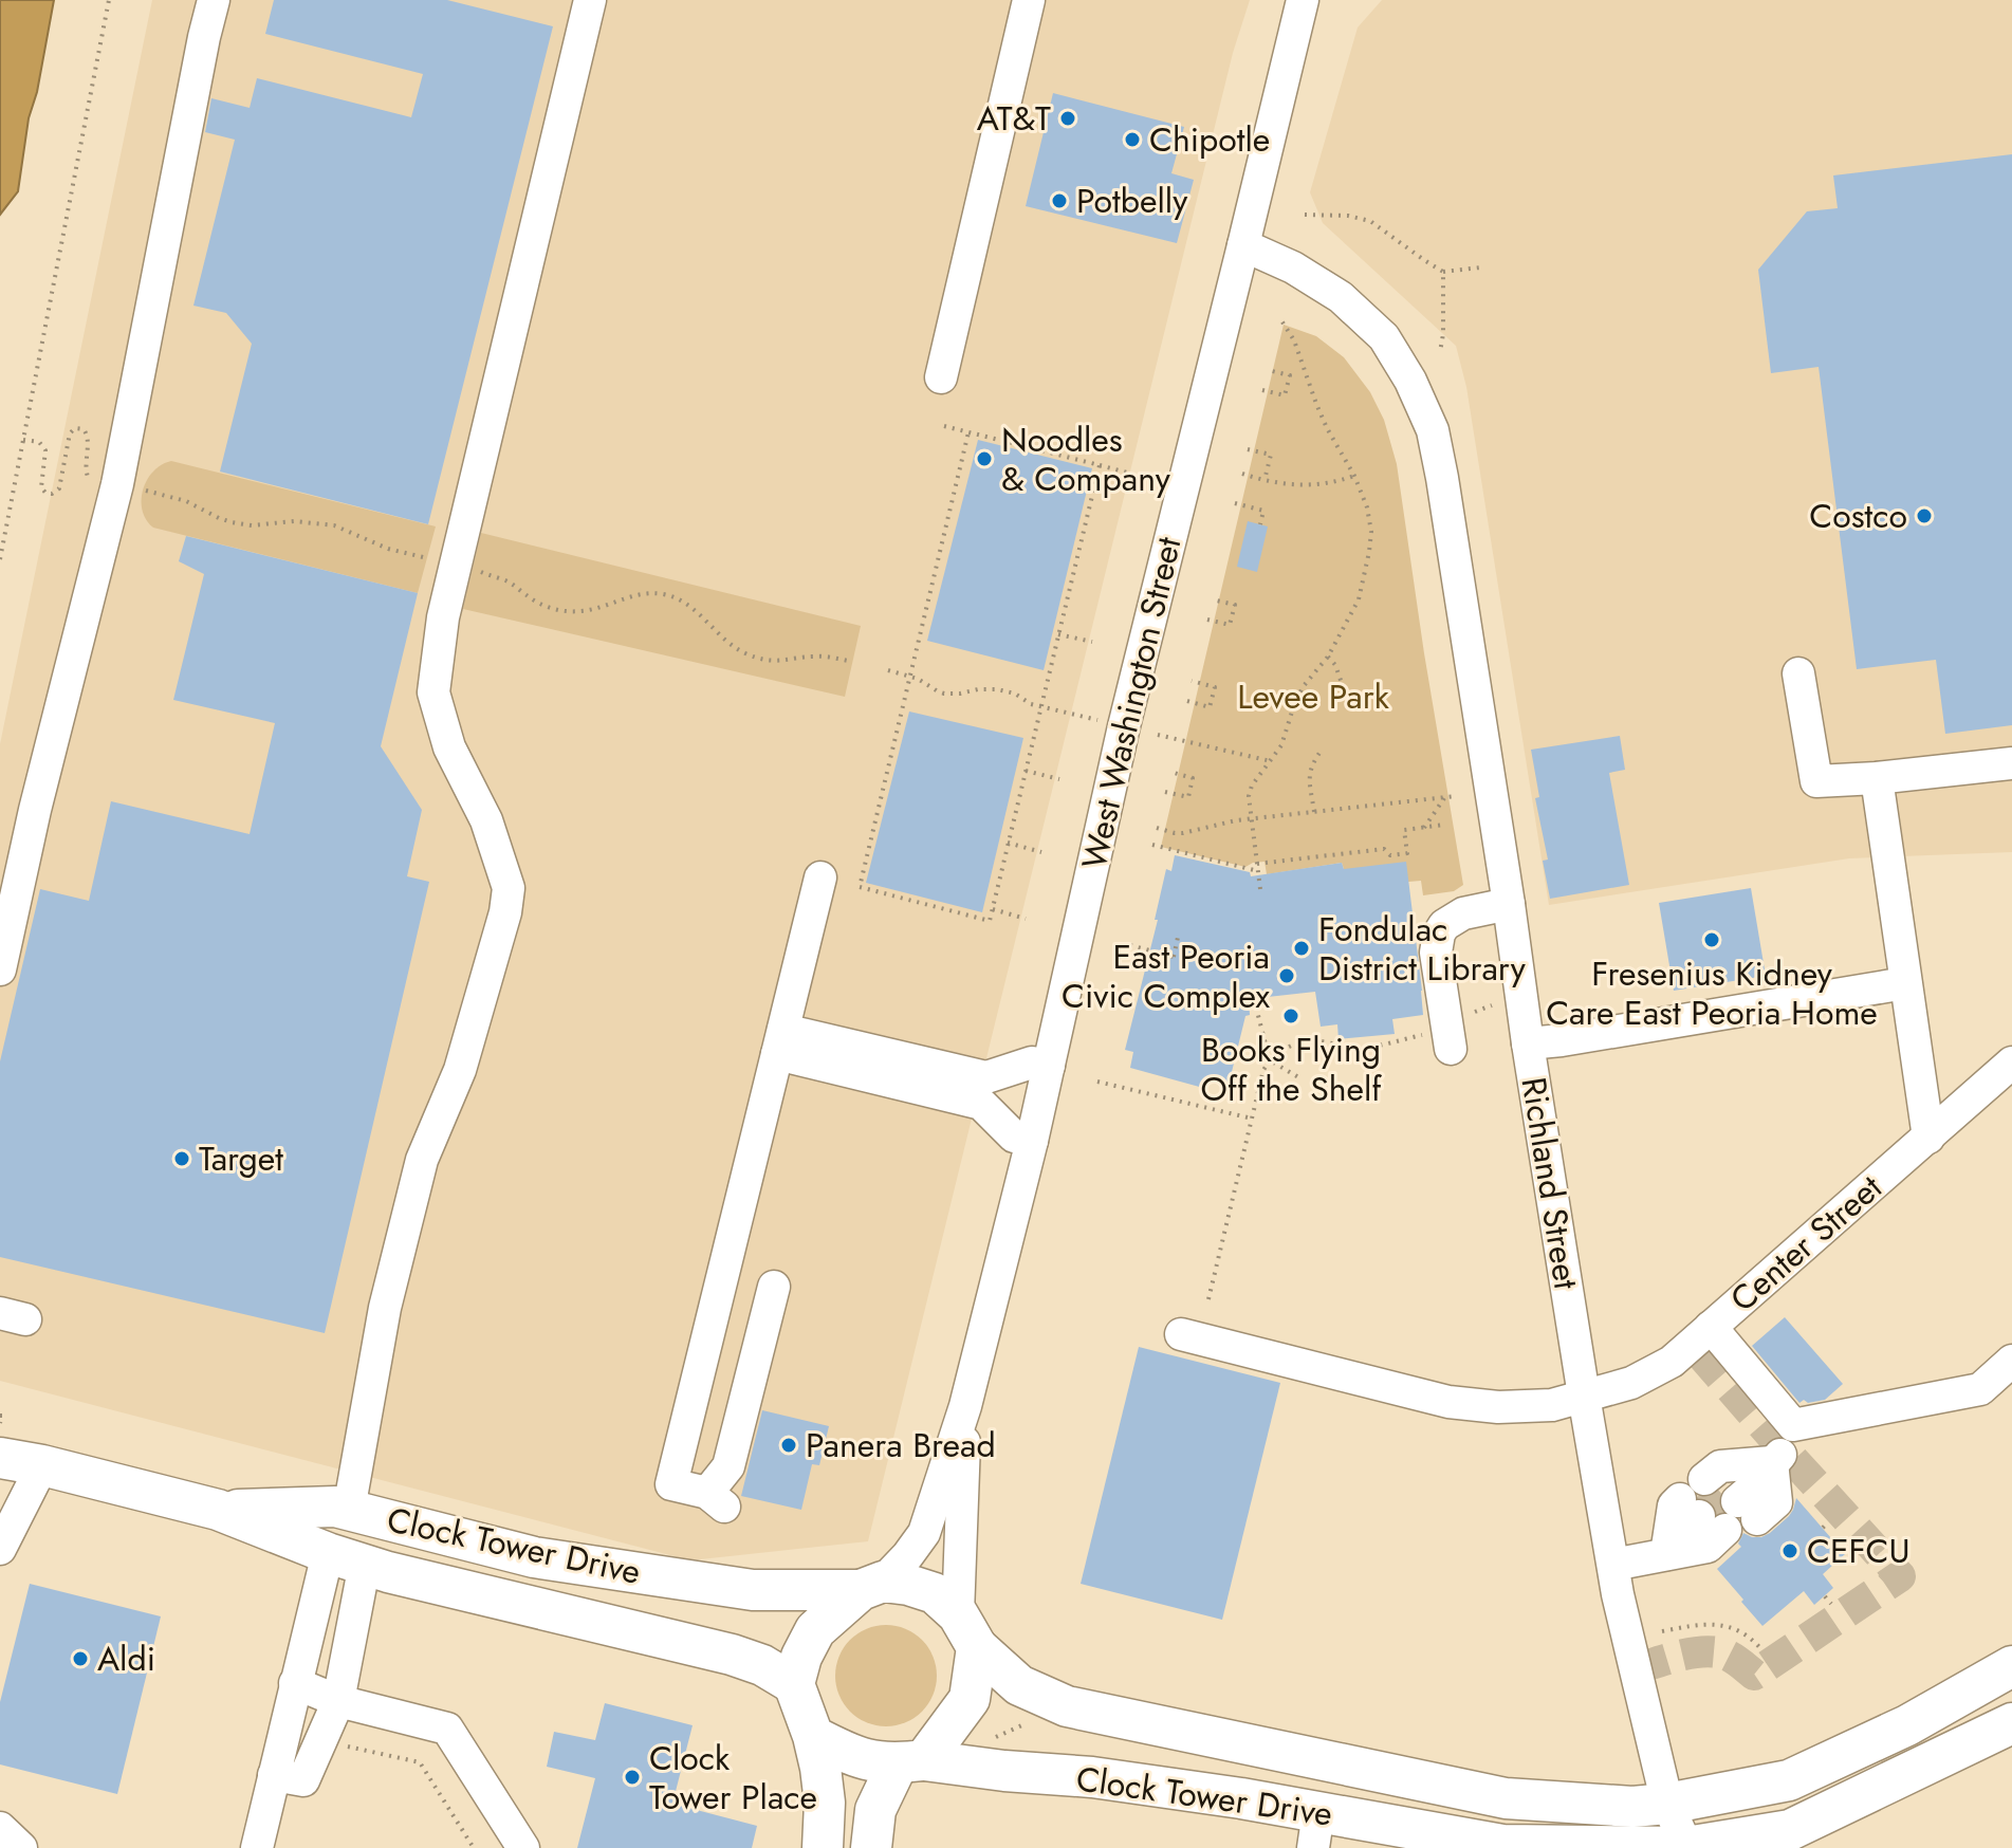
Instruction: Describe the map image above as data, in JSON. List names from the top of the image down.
{
  "streets": {
    "main road": ["Clock Tower Drive"],
    "street": ["West Washington Street", "Richland Street", "Center Street"]
  },
  "crossings": [
    ["West Washington Street", "Richland Street"],
    ["West Washington Street", "Clock Tower Drive"],
    ["Richland Street", "Center Street"],
    ["Richland Street", "Clock Tower Drive"]
  ],
  "parks": ["Levee Park"],
  "places": [
    "AT&T",
    "Chipotle",
    "Potbelly",
    "Noodles & Company",
    "Costco",
    "Fresenius Kidney Care East Peoria Home",
    "Fondulac District Library",
    "East Peoria Civic Complex",
    "Books Flying Off the Shelf",
    "Target",
    "Panera Bread",
    "CEFCU",
    "Aldi",
    "Clock Tower Place"
  ]
}
